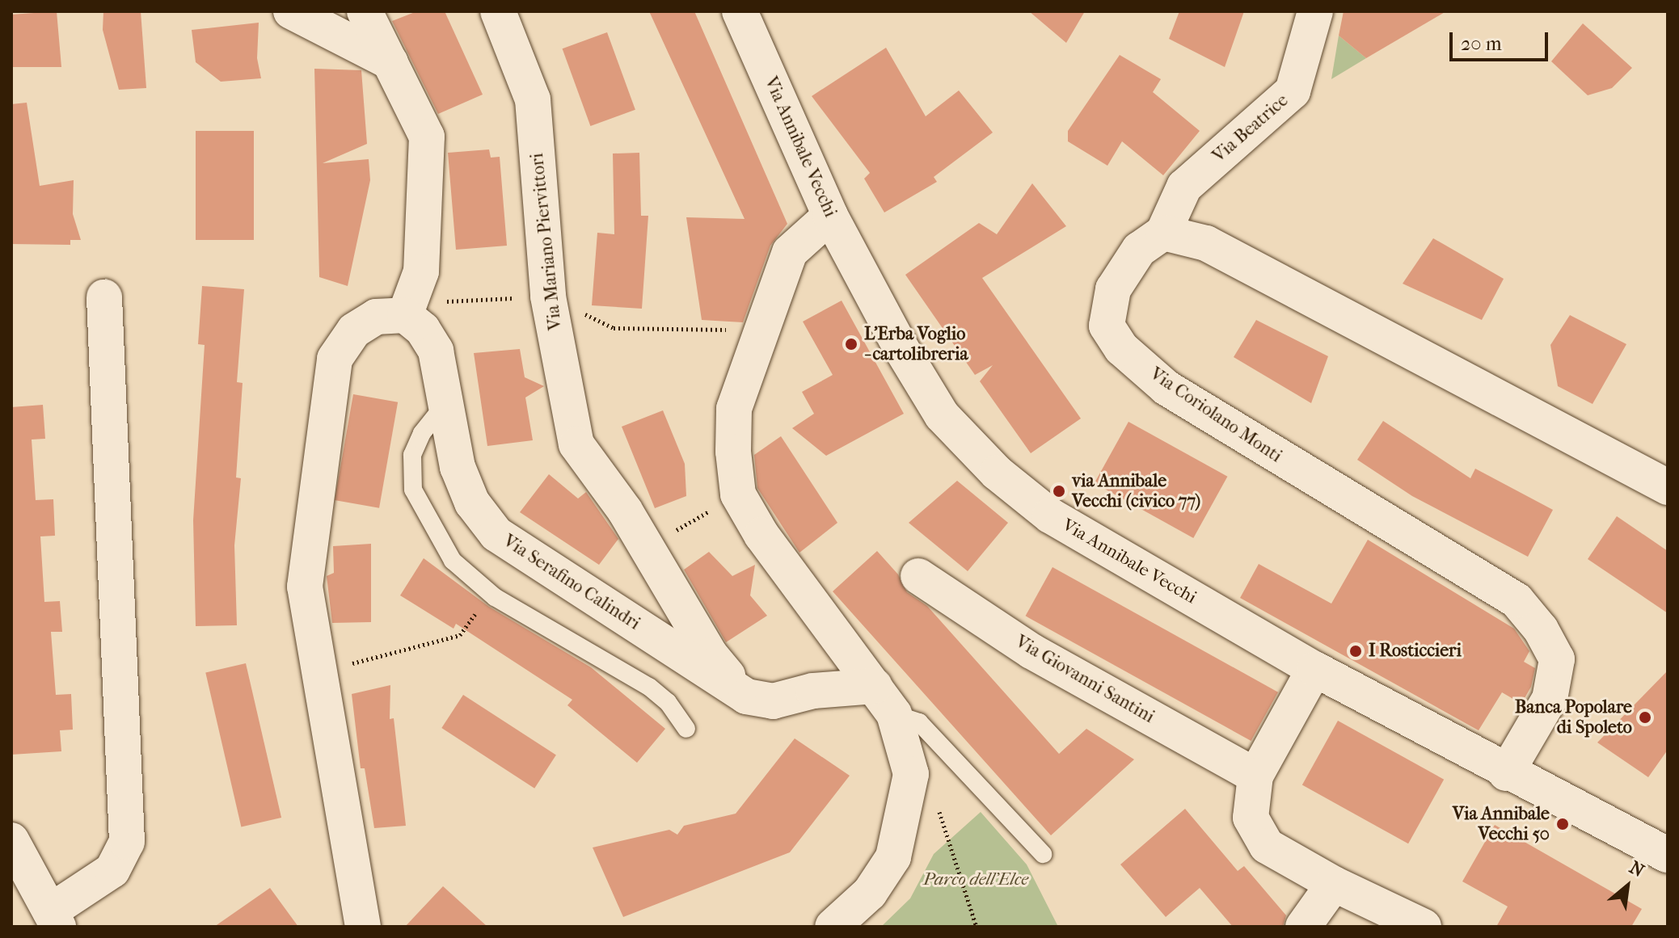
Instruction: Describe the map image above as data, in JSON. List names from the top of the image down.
{
  "streets": {
    "street": [
      "Via Beatrice",
      "Via Annibale Vecchi",
      "Via Mariano Piervittori",
      "Via Coriolano Monti",
      "Via Serafino Calindri",
      "Via Giovanni Santini"
    ]
  },
  "crossings": [
    ["Via Beatrice", "Via Coriolano Monti"],
    ["Via Annibale Vecchi", "Via Coriolano Monti"],
    ["Via Mariano Piervittori", "Via Serafino Calindri"]
  ],
  "parks": ["Parco dell'Elce"],
  "places": [
    "L'Erba Voglio - cartolibreria",
    "via Annibale Vecchi (civico 77)",
    "I Rosticcieri",
    "Banca Popolare di Spoleto",
    "Via Annibale Vecchi 50"
  ],
  "scale_bar": "20 m",
  "north": "top right"
}
